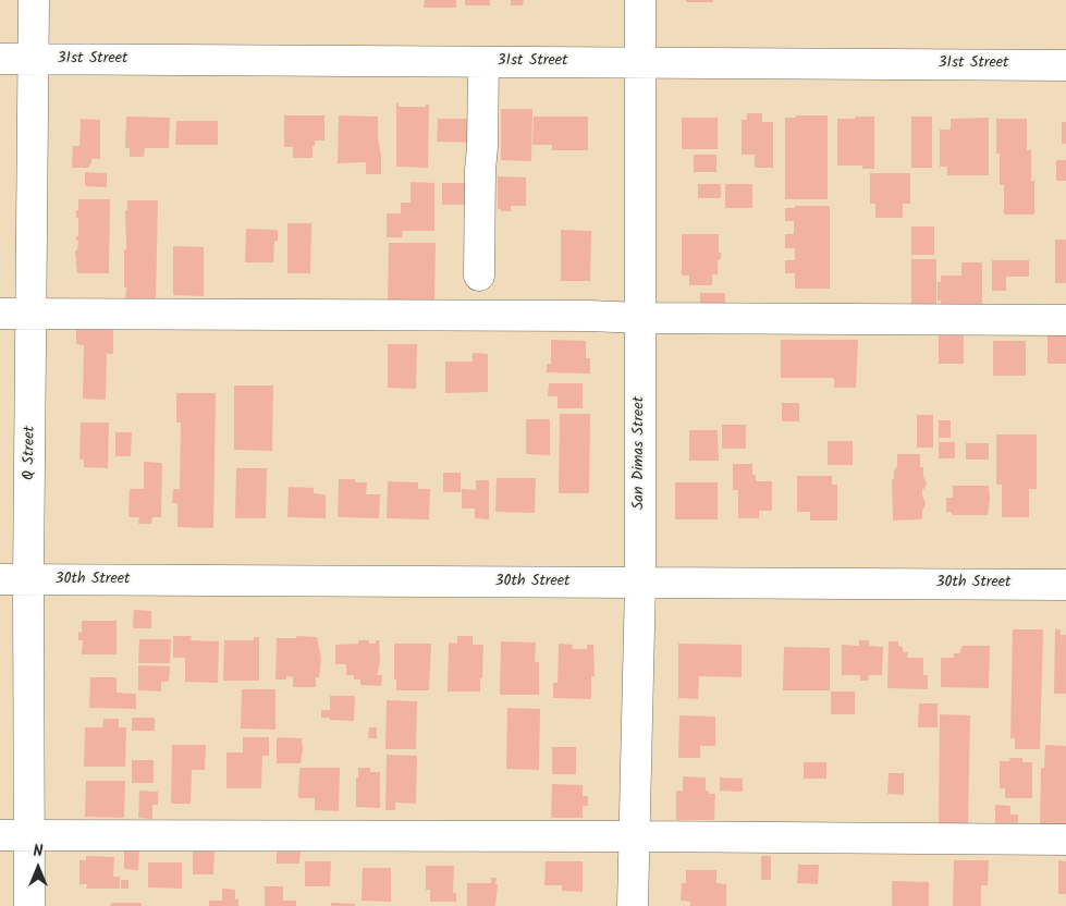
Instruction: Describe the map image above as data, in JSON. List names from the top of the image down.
{
  "streets": {
    "street": [
      "31st Street",
      "Q Street",
      "San Dimas Street",
      "30th Street"
    ]
  },
  "crossings": [
    ["31st Street", "Q Street"],
    ["31st Street", "San Dimas Street"],
    ["Q Street", "30th Street"],
    ["San Dimas Street", "30th Street"]
  ],
  "north": "top"
}
